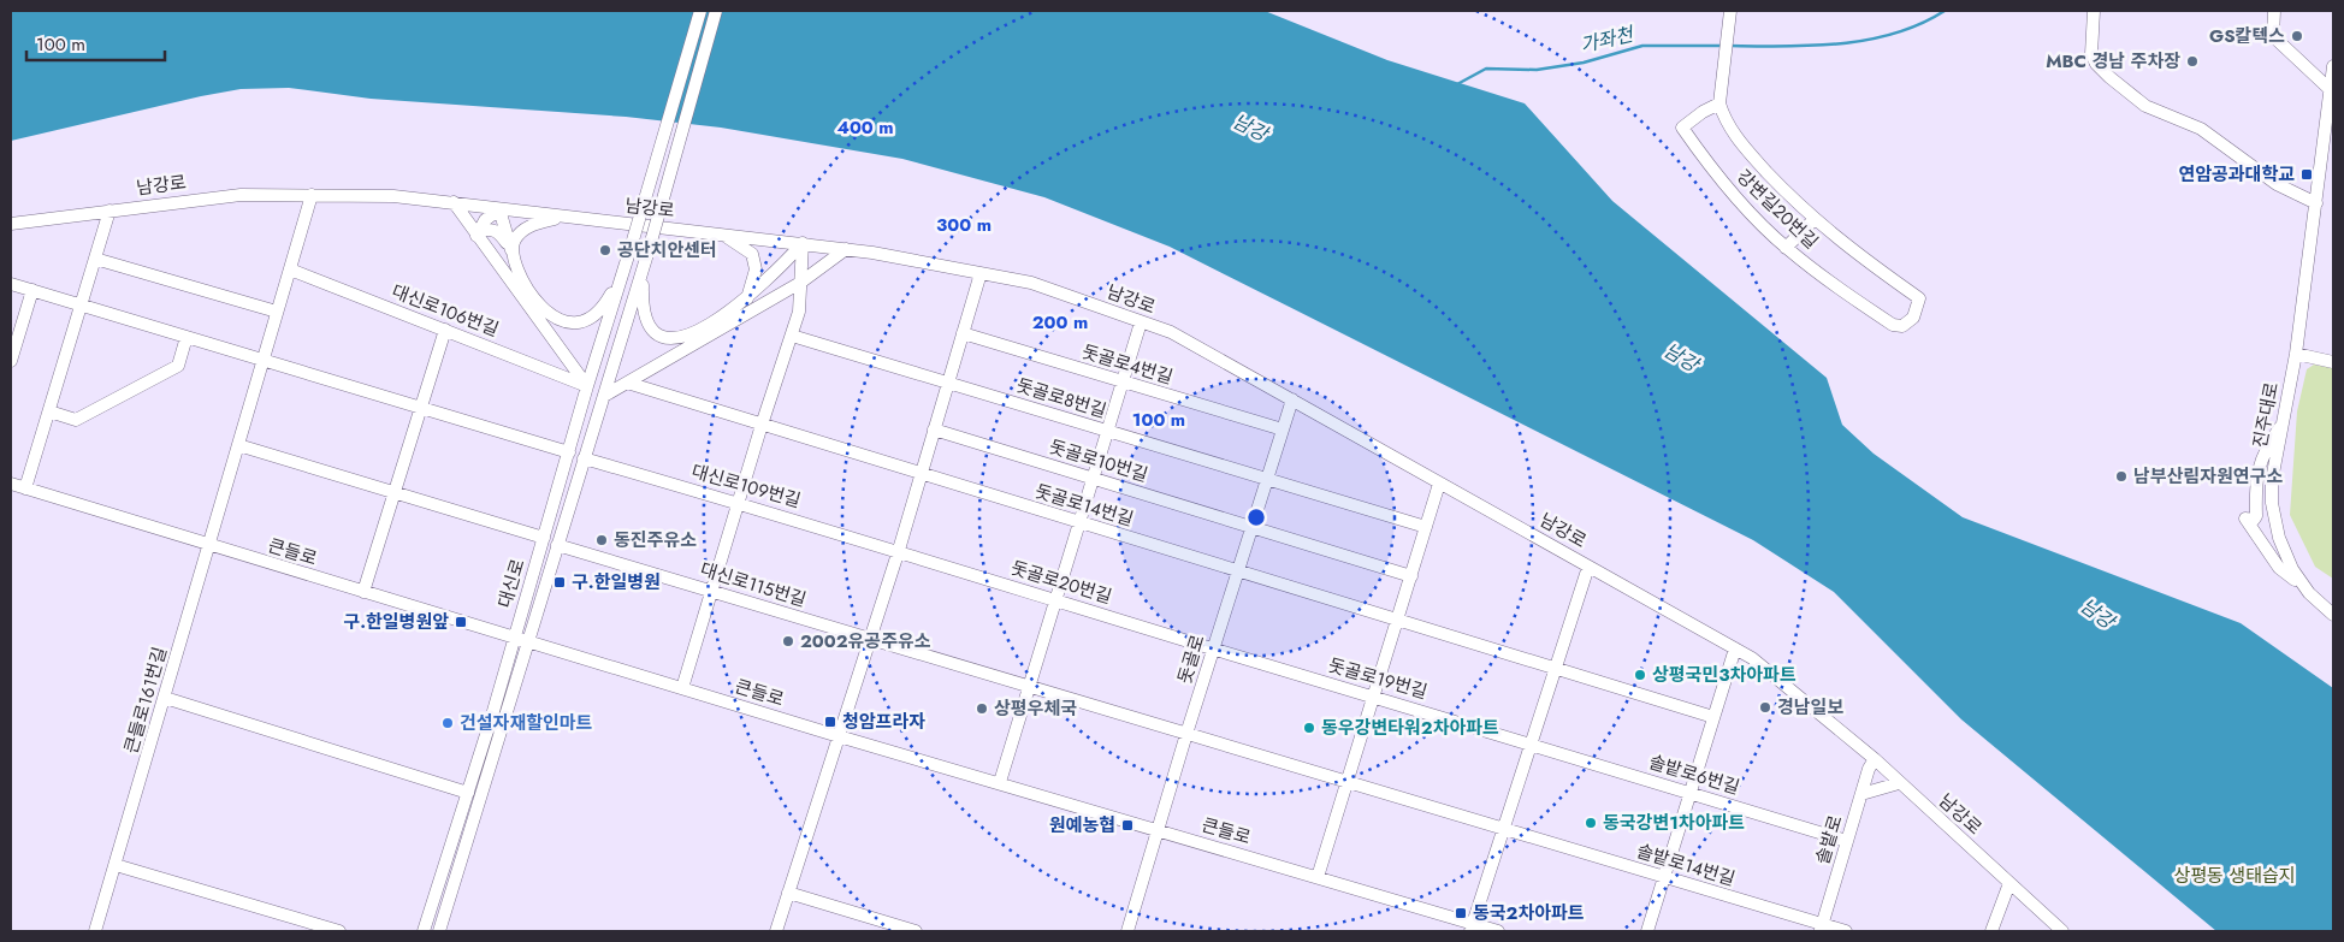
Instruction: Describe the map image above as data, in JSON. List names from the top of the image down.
{
  "streets": {
    "street": [
      "남강로",
      "강변길20번길",
      "대신로106번길",
      "돗골로4번길",
      "돗골로8번길",
      "진주대로",
      "돗골로10번길",
      "대신로109번길",
      "돗골로14번길",
      "큰들로",
      "돗골로20번길",
      "대신로",
      "대신로115번길",
      "돗골로",
      "돗골로19번길",
      "큰들로161번길",
      "솔밭로6번길",
      "솔밭로",
      "솔밭로14번길"
    ]
  },
  "crossings": [
    ["남강로", "돗골로"],
    ["남강로", "큰들로161번길"],
    ["남강로", "솔밭로"],
    ["대신로106번길", "대신로"],
    ["대신로106번길", "큰들로161번길"],
    ["돗골로4번길", "돗골로"],
    ["돗골로8번길", "돗골로"],
    ["돗골로10번길", "돗골로"],
    ["대신로109번길", "돗골로20번길"],
    ["대신로109번길", "대신로"],
    ["돗골로14번길", "돗골로"],
    ["큰들로", "대신로"],
    ["큰들로", "돗골로"],
    ["큰들로", "큰들로161번길"],
    ["돗골로20번길", "돗골로"],
    ["돗골로20번길", "돗골로19번길"],
    ["대신로", "대신로115번길"],
    ["대신로115번길", "돗골로"],
    ["대신로115번길", "솔밭로14번길"],
    ["돗골로", "돗골로19번길"],
    ["돗골로", "솔밭로14번길"],
    ["돗골로19번길", "솔밭로6번길"],
    ["솔밭로6번길", "솔밭로"],
    ["솔밭로", "솔밭로14번길"]
  ],
  "water": ["가좌천", "남강"],
  "parks": ["상평동 생태습지"],
  "places": {
    "other": [
      "GS칼텍스",
      "MBC 경남 주차장",
      "공단치안센터",
      "남부산림자원연구소",
      "동진주유소",
      "2002유공주유소",
      "상평국민3차아파트",
      "경남일보",
      "상평우체국",
      "건설자재할인마트",
      "동우강변타워2차아파트",
      "동국강변1차아파트"
    ],
    "transit": [
      "연암공과대학교",
      "구.한일병원",
      "구.한일병원앞",
      "청암프라자",
      "원예농협",
      "동국2차아파트"
    ]
  },
  "scale_bar": "100 m",
  "rings": [
    "400 m",
    "300 m",
    "200 m",
    "100 m"
  ]
}
